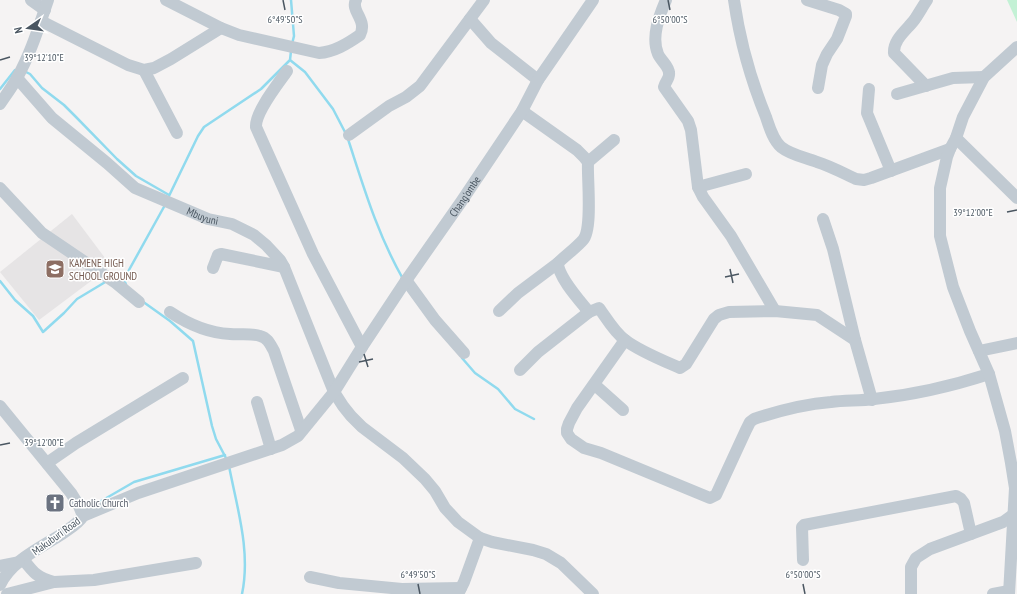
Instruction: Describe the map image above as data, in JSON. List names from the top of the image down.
{
  "streets": {
    "street": ["Chang'ombe", "Mbuyuni", "Makuburi Road"]
  },
  "crossings": [
    ["Chang'ombe", "Mbuyuni"],
    ["Chang'ombe", "Makuburi Road"]
  ],
  "places": {
    "school or university": ["KAMENE HIGH SCHOOL GROUND"],
    "church": ["Catholic Church"]
  },
  "north": "left",
  "coordinates": [
    "6°49'50\"S",
    "6°50'00\"S",
    "39°12'10\"E",
    "39°12'00\"E"
  ]
}
